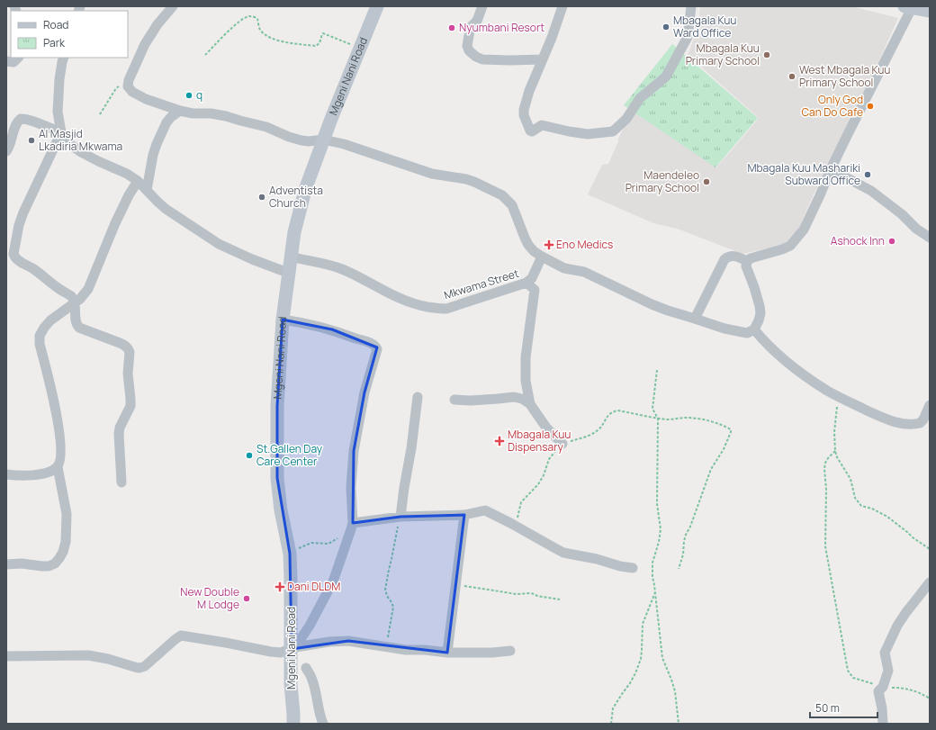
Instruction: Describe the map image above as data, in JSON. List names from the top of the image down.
{
  "streets": {
    "street": ["Mgeni Nani Road", "Mkwama Street"]
  },
  "crossings": [
    ["Mgeni Nani Road", "Mkwama Street"]
  ],
  "places": {
    "other": [
      "Mbagala Kuu Ward Office",
      "Nyumbani Resort",
      "Mbagala Kuu Primary School",
      "West Mbagala Kuu Primary School",
      "q",
      "Only God Can Do Cafe",
      "Al Masjid Lkadiria Mkwama",
      "Mbagala Kuu Mashariki Subward Office",
      "Maendeleo Primary School",
      "Adventista Church",
      "Ashock Inn",
      "St.Gallen Day Care Center",
      "New Double M Lodge"
    ],
    "health": ["Eno Medics", "Mbagala Kuu Dispensary", "Dani DLDM"]
  },
  "legend": ["Road", "Park"],
  "scale_bar": "50 m"
}
